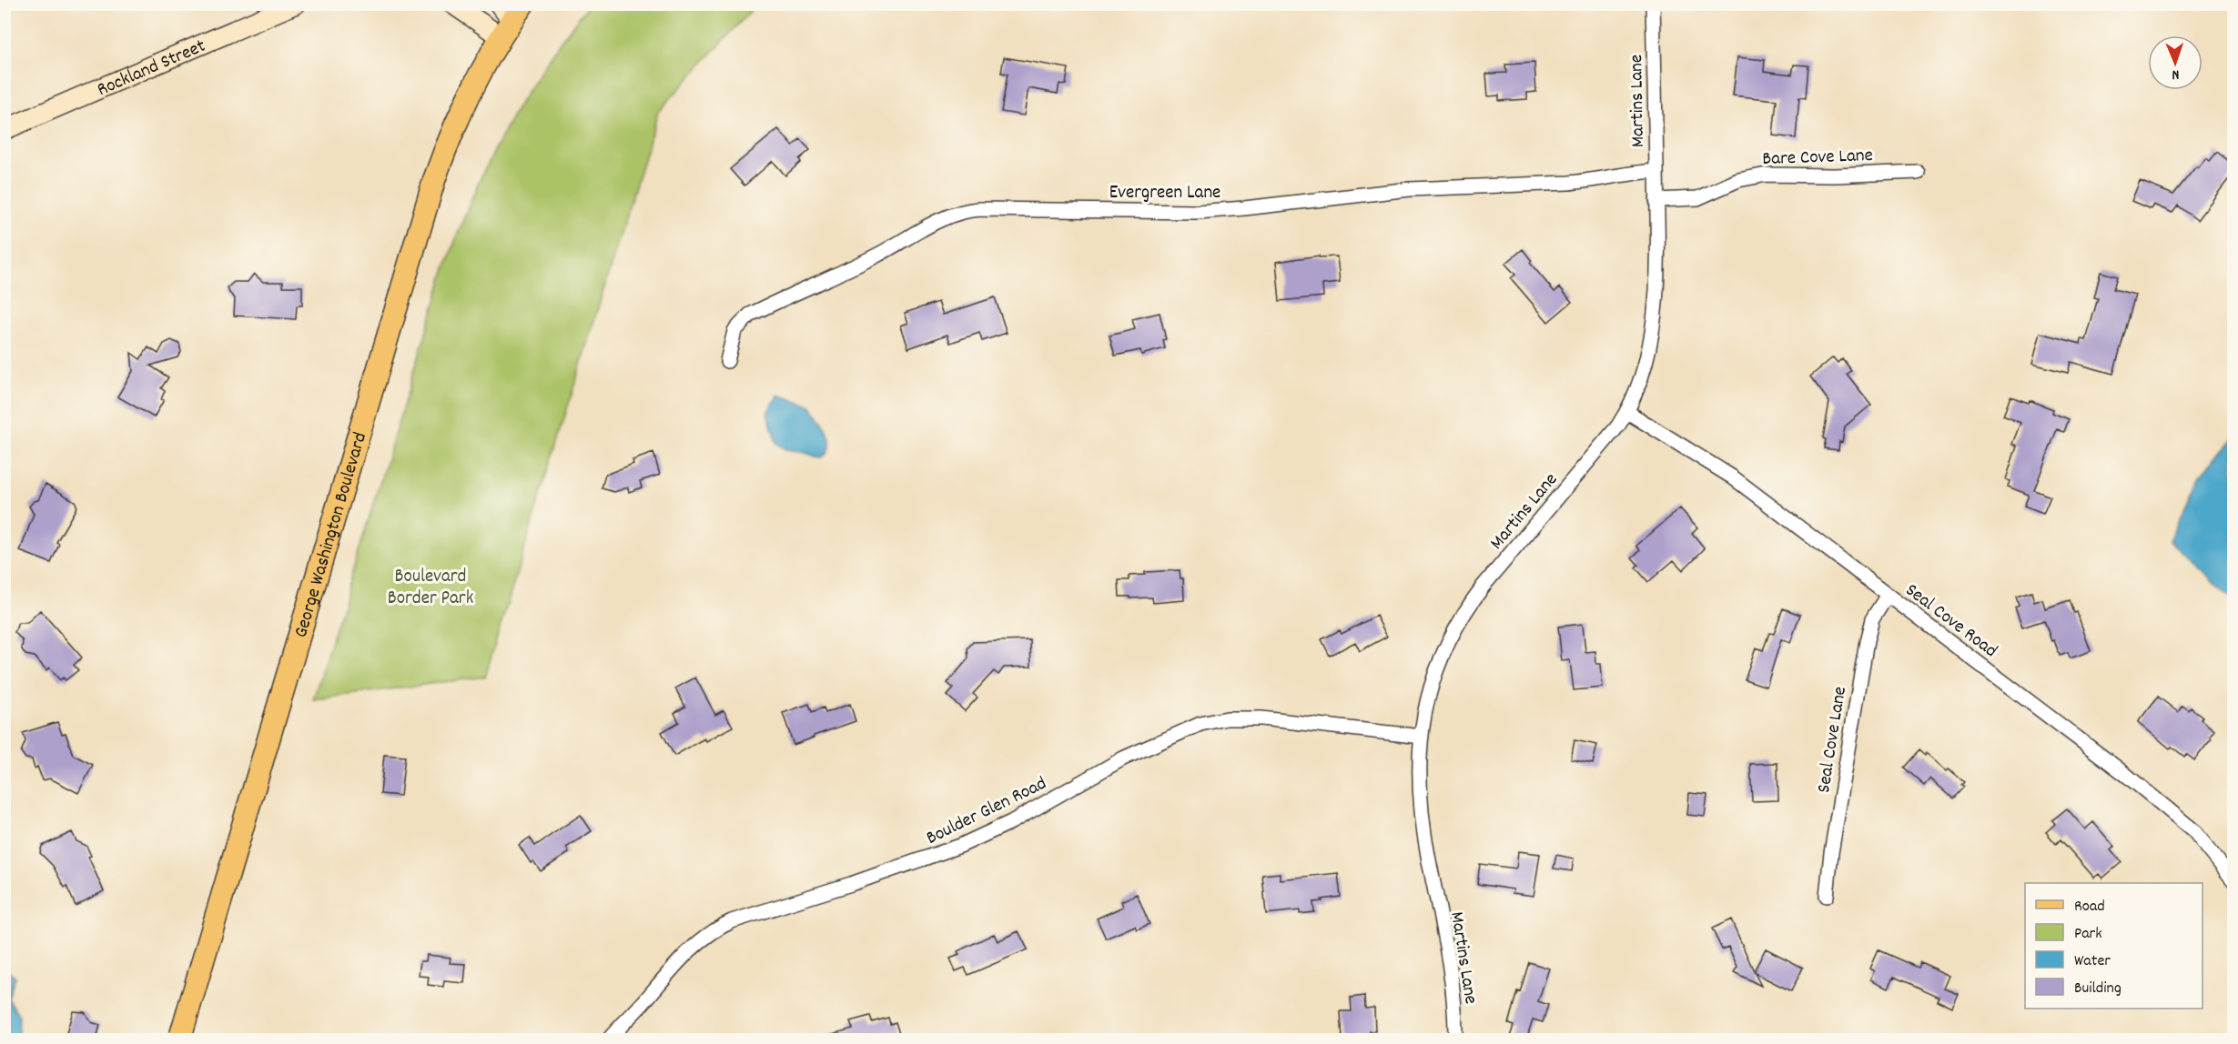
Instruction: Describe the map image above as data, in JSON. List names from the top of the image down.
{
  "streets": {
    "main road": ["Rockland Street", "George Washington Boulevard"],
    "street": [
      "Martins Lane",
      "Bare Cove Lane",
      "Evergreen Lane",
      "Seal Cove Road",
      "Seal Cove Lane",
      "Boulder Glen Road"
    ]
  },
  "crossings": [
    ["Martins Lane", "Bare Cove Lane"],
    ["Martins Lane", "Evergreen Lane"],
    ["Martins Lane", "Seal Cove Road"],
    ["Martins Lane", "Boulder Glen Road"],
    ["Seal Cove Road", "Seal Cove Lane"]
  ],
  "parks": ["Boulevard Border Park"],
  "legend": [
    "Road",
    "Park",
    "Water",
    "Building"
  ],
  "north": "bottom"
}
